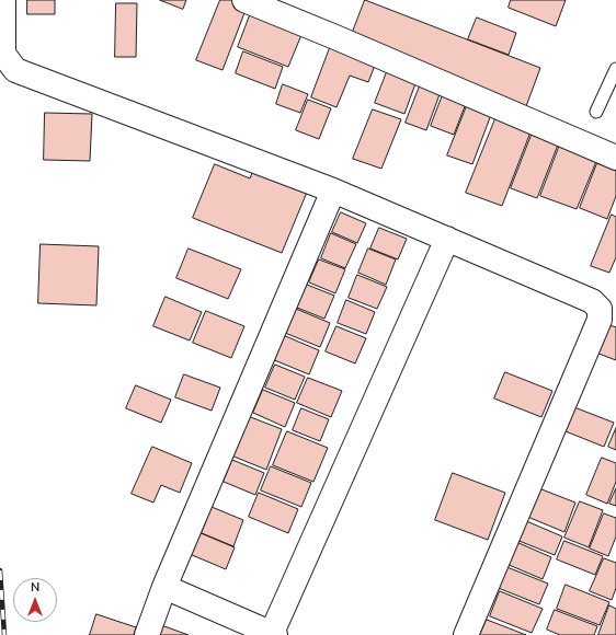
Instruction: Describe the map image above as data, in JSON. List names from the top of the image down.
{
  "north": "top"
}
